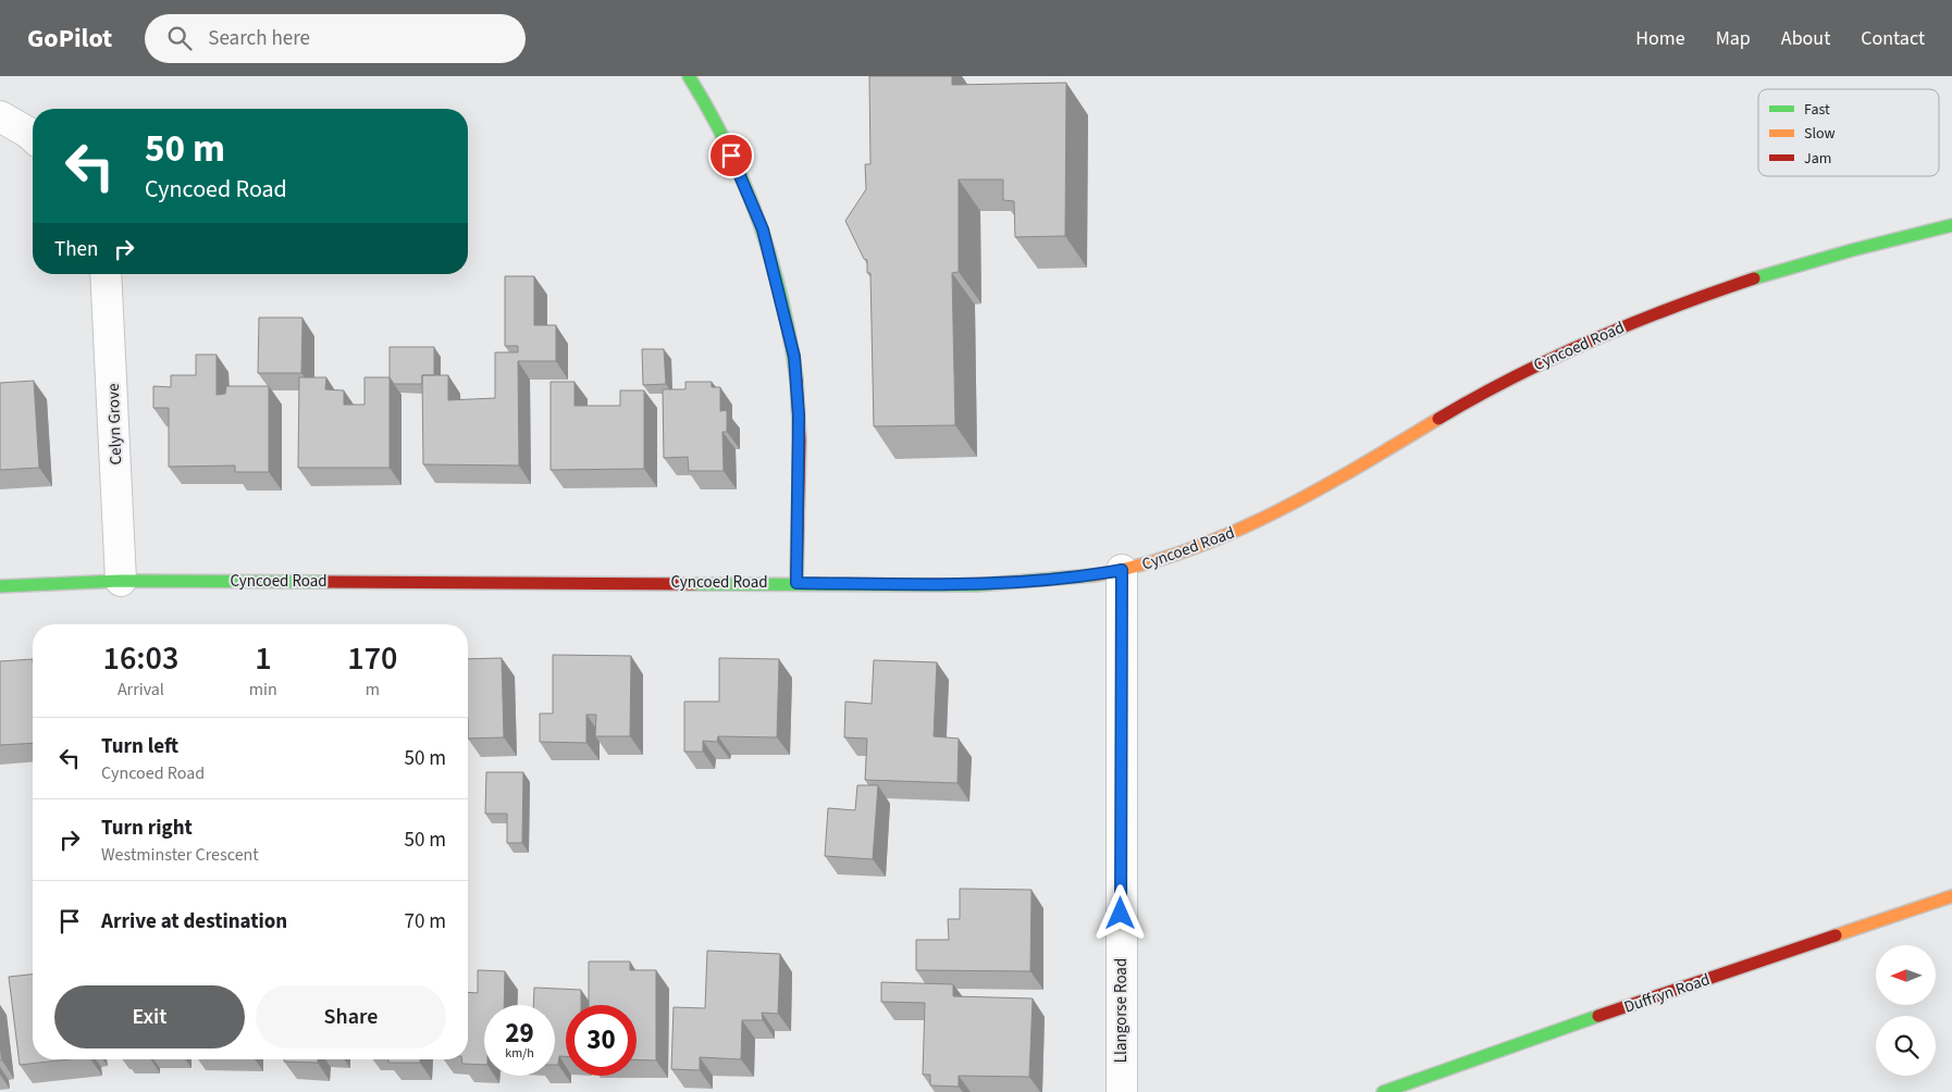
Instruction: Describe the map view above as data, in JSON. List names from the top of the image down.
{
  "streets": {
    "street": [
      "Cyncoed Road",
      "Celyn Grove",
      "Duffryn Road",
      "Llangorse Road"
    ]
  },
  "crossings": [
    ["Cyncoed Road", "Celyn Grove"],
    ["Cyncoed Road", "Llangorse Road"]
  ],
  "legend": ["Fast", "Slow", "Jam"],
  "north": "left",
  "page": {
    "header": "GoPilot",
    "search": "Search here",
    "nav": [
      "Home",
      "Map",
      "About",
      "Contact"
    ],
    "turn": ["50 m", "Cyncoed Road"],
    "then": "Then",
    "eta": [
      "16:03",
      "Arrival",
      "1",
      "min",
      "170",
      "m"
    ],
    "list": [
      {
        "name": "Turn left",
        "note": "Cyncoed Road",
        "value": "50 m"
      },
      {
        "name": "Turn right",
        "note": "Westminster Crescent",
        "value": "50 m"
      },
      {
        "name": "Arrive at destination",
        "value": "70 m"
      }
    ],
    "buttons": ["Exit", "Share"],
    "speed": "29 km/h",
    "limit": "30"
  }
}
